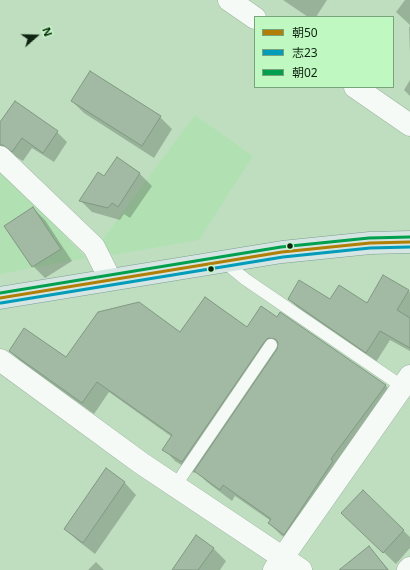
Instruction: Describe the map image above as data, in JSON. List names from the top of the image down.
{
  "lines": ["transit line 朝02", "transit line 朝50", "transit line 志23"],
  "legend": ["朝50", "志23", "朝02"],
  "north": "right"
}
